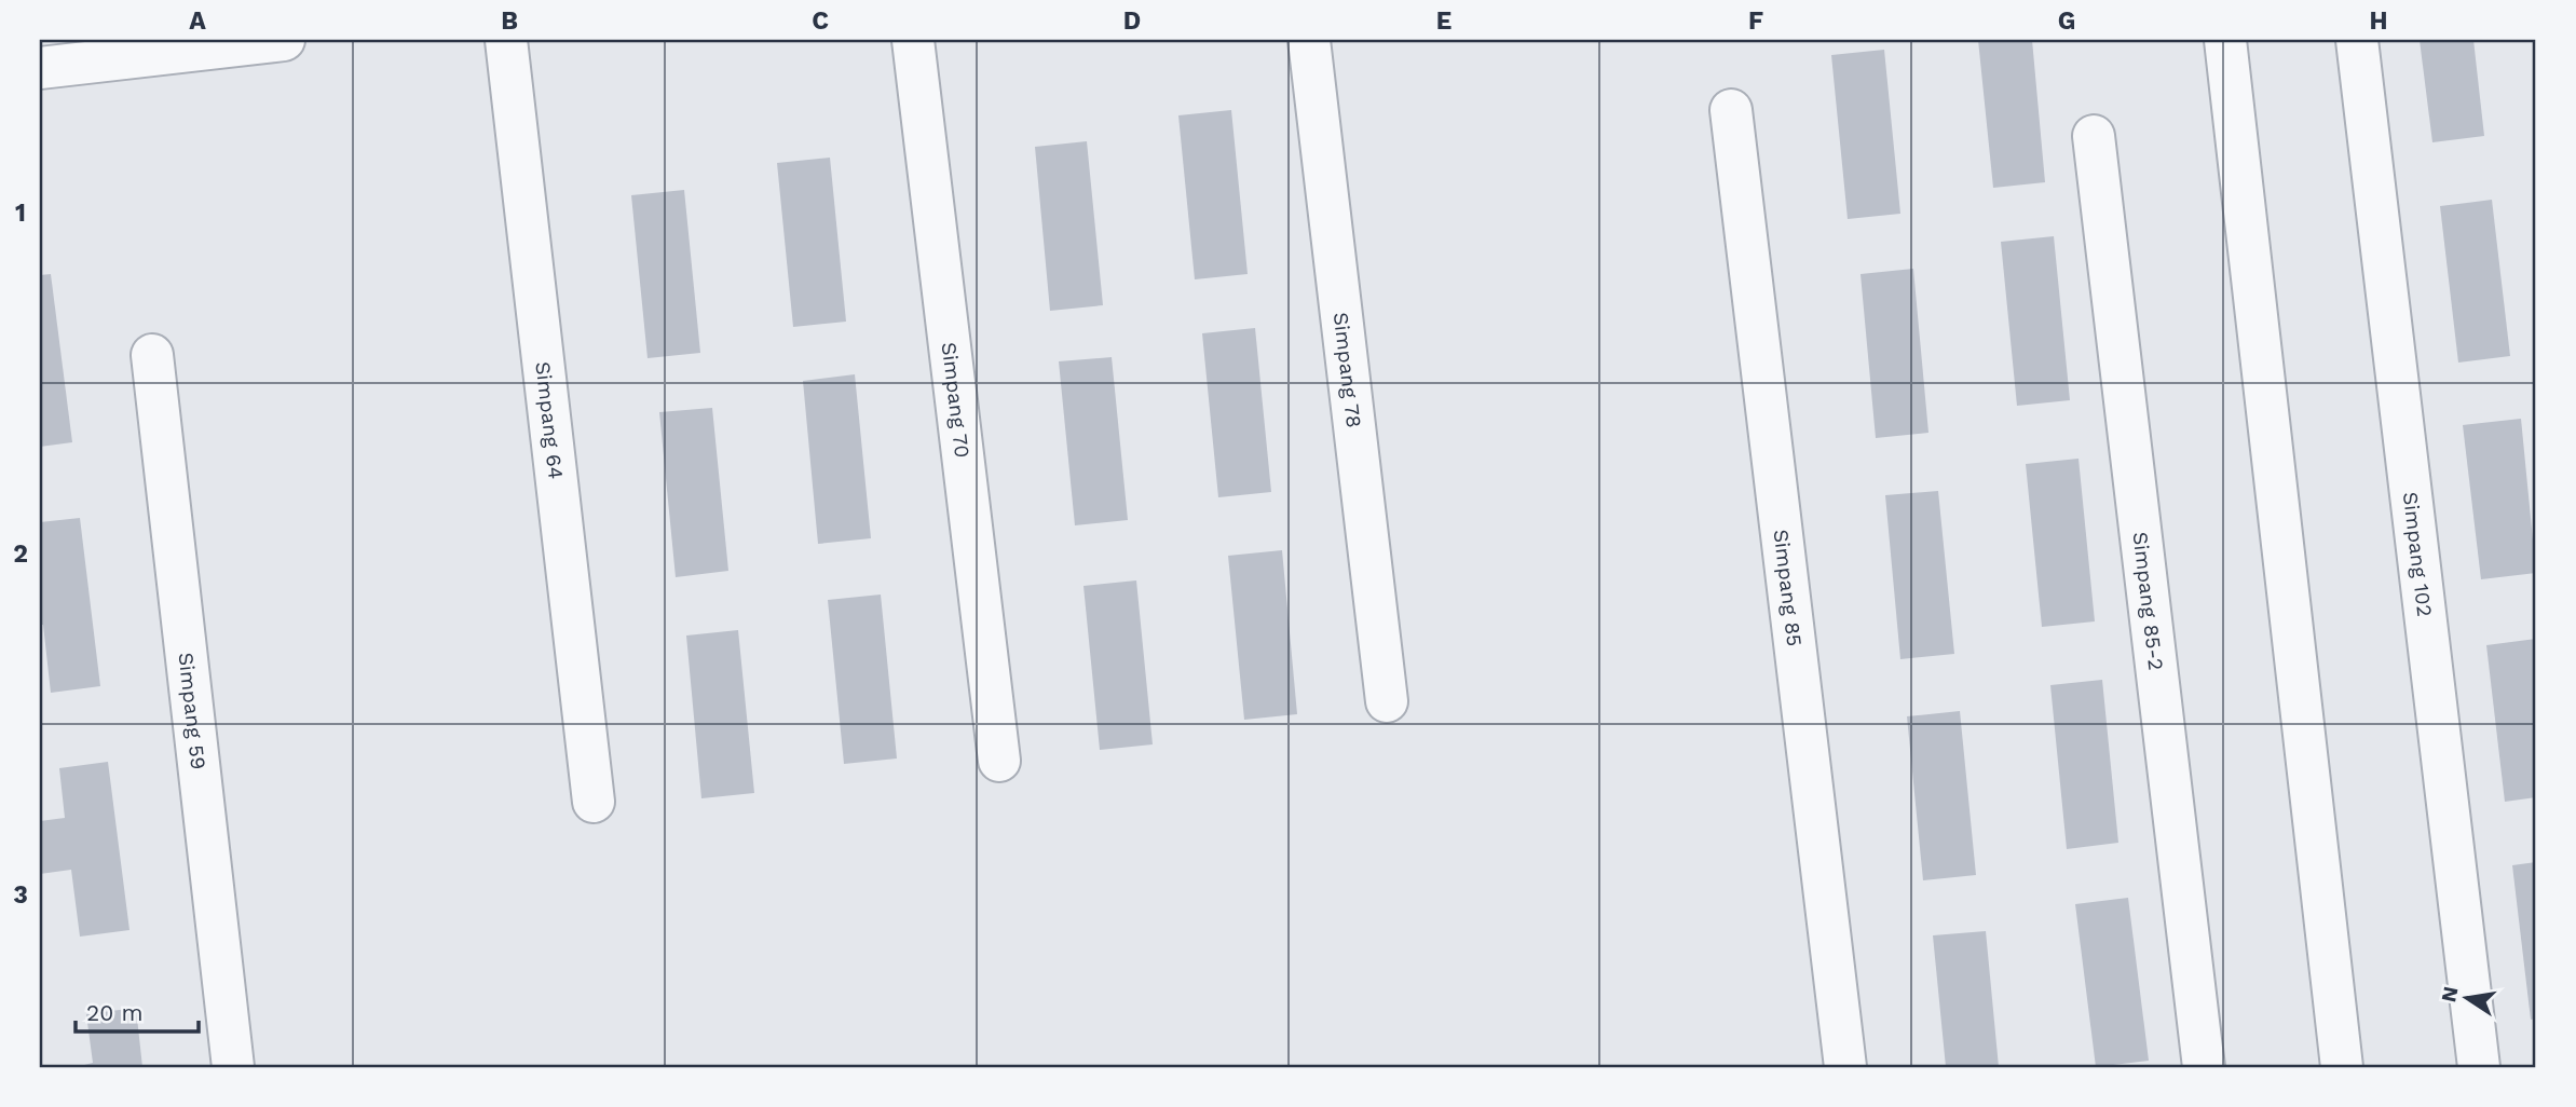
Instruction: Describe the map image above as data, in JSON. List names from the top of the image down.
{
  "streets": {
    "street": [
      "Simpang 78",
      "Simpang 70",
      "Simpang 64",
      "Simpang 102",
      "Simpang 85",
      "Simpang 85-2",
      "Simpang 59"
    ]
  },
  "scale_bar": "20 m",
  "north": "left",
  "grid": {
    "columns": [
      "A",
      "B",
      "C",
      "D",
      "E",
      "F",
      "G",
      "H"
    ],
    "rows": ["1", "2", "3"]
  }
}
